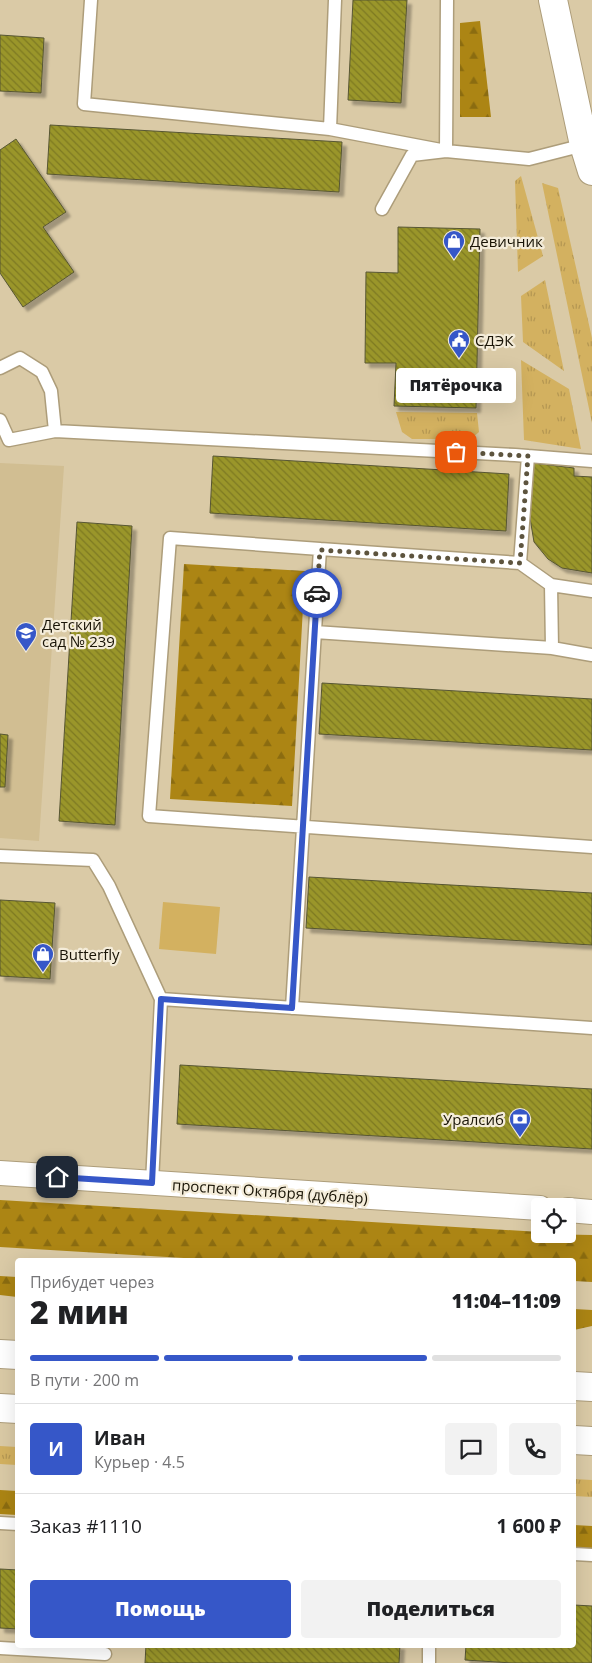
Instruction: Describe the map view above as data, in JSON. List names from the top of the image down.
{
  "streets": {
    "street": ["проспект Октября (дублёр)"]
  },
  "places": {
    "shop": ["Девичник", "Butterfly"],
    "public building": ["СДЭК"],
    "other": ["Пятёрочка"],
    "school or university": ["Детский сад № 239"],
    "bank": ["Уралсиб"]
  },
  "page": {
    "bubble": "Пятёрочка",
    "heading": ["2 мин", "Прибудет через", "11:04–11:09"],
    "panel": [
      "Иван",
      "Курьер · 4.5",
      "Заказ #1110",
      "1 600 ₽"
    ],
    "bar": "В пути · 200 m",
    "round": "И",
    "buttons": ["Помощь", "Поделиться"]
  }
}
